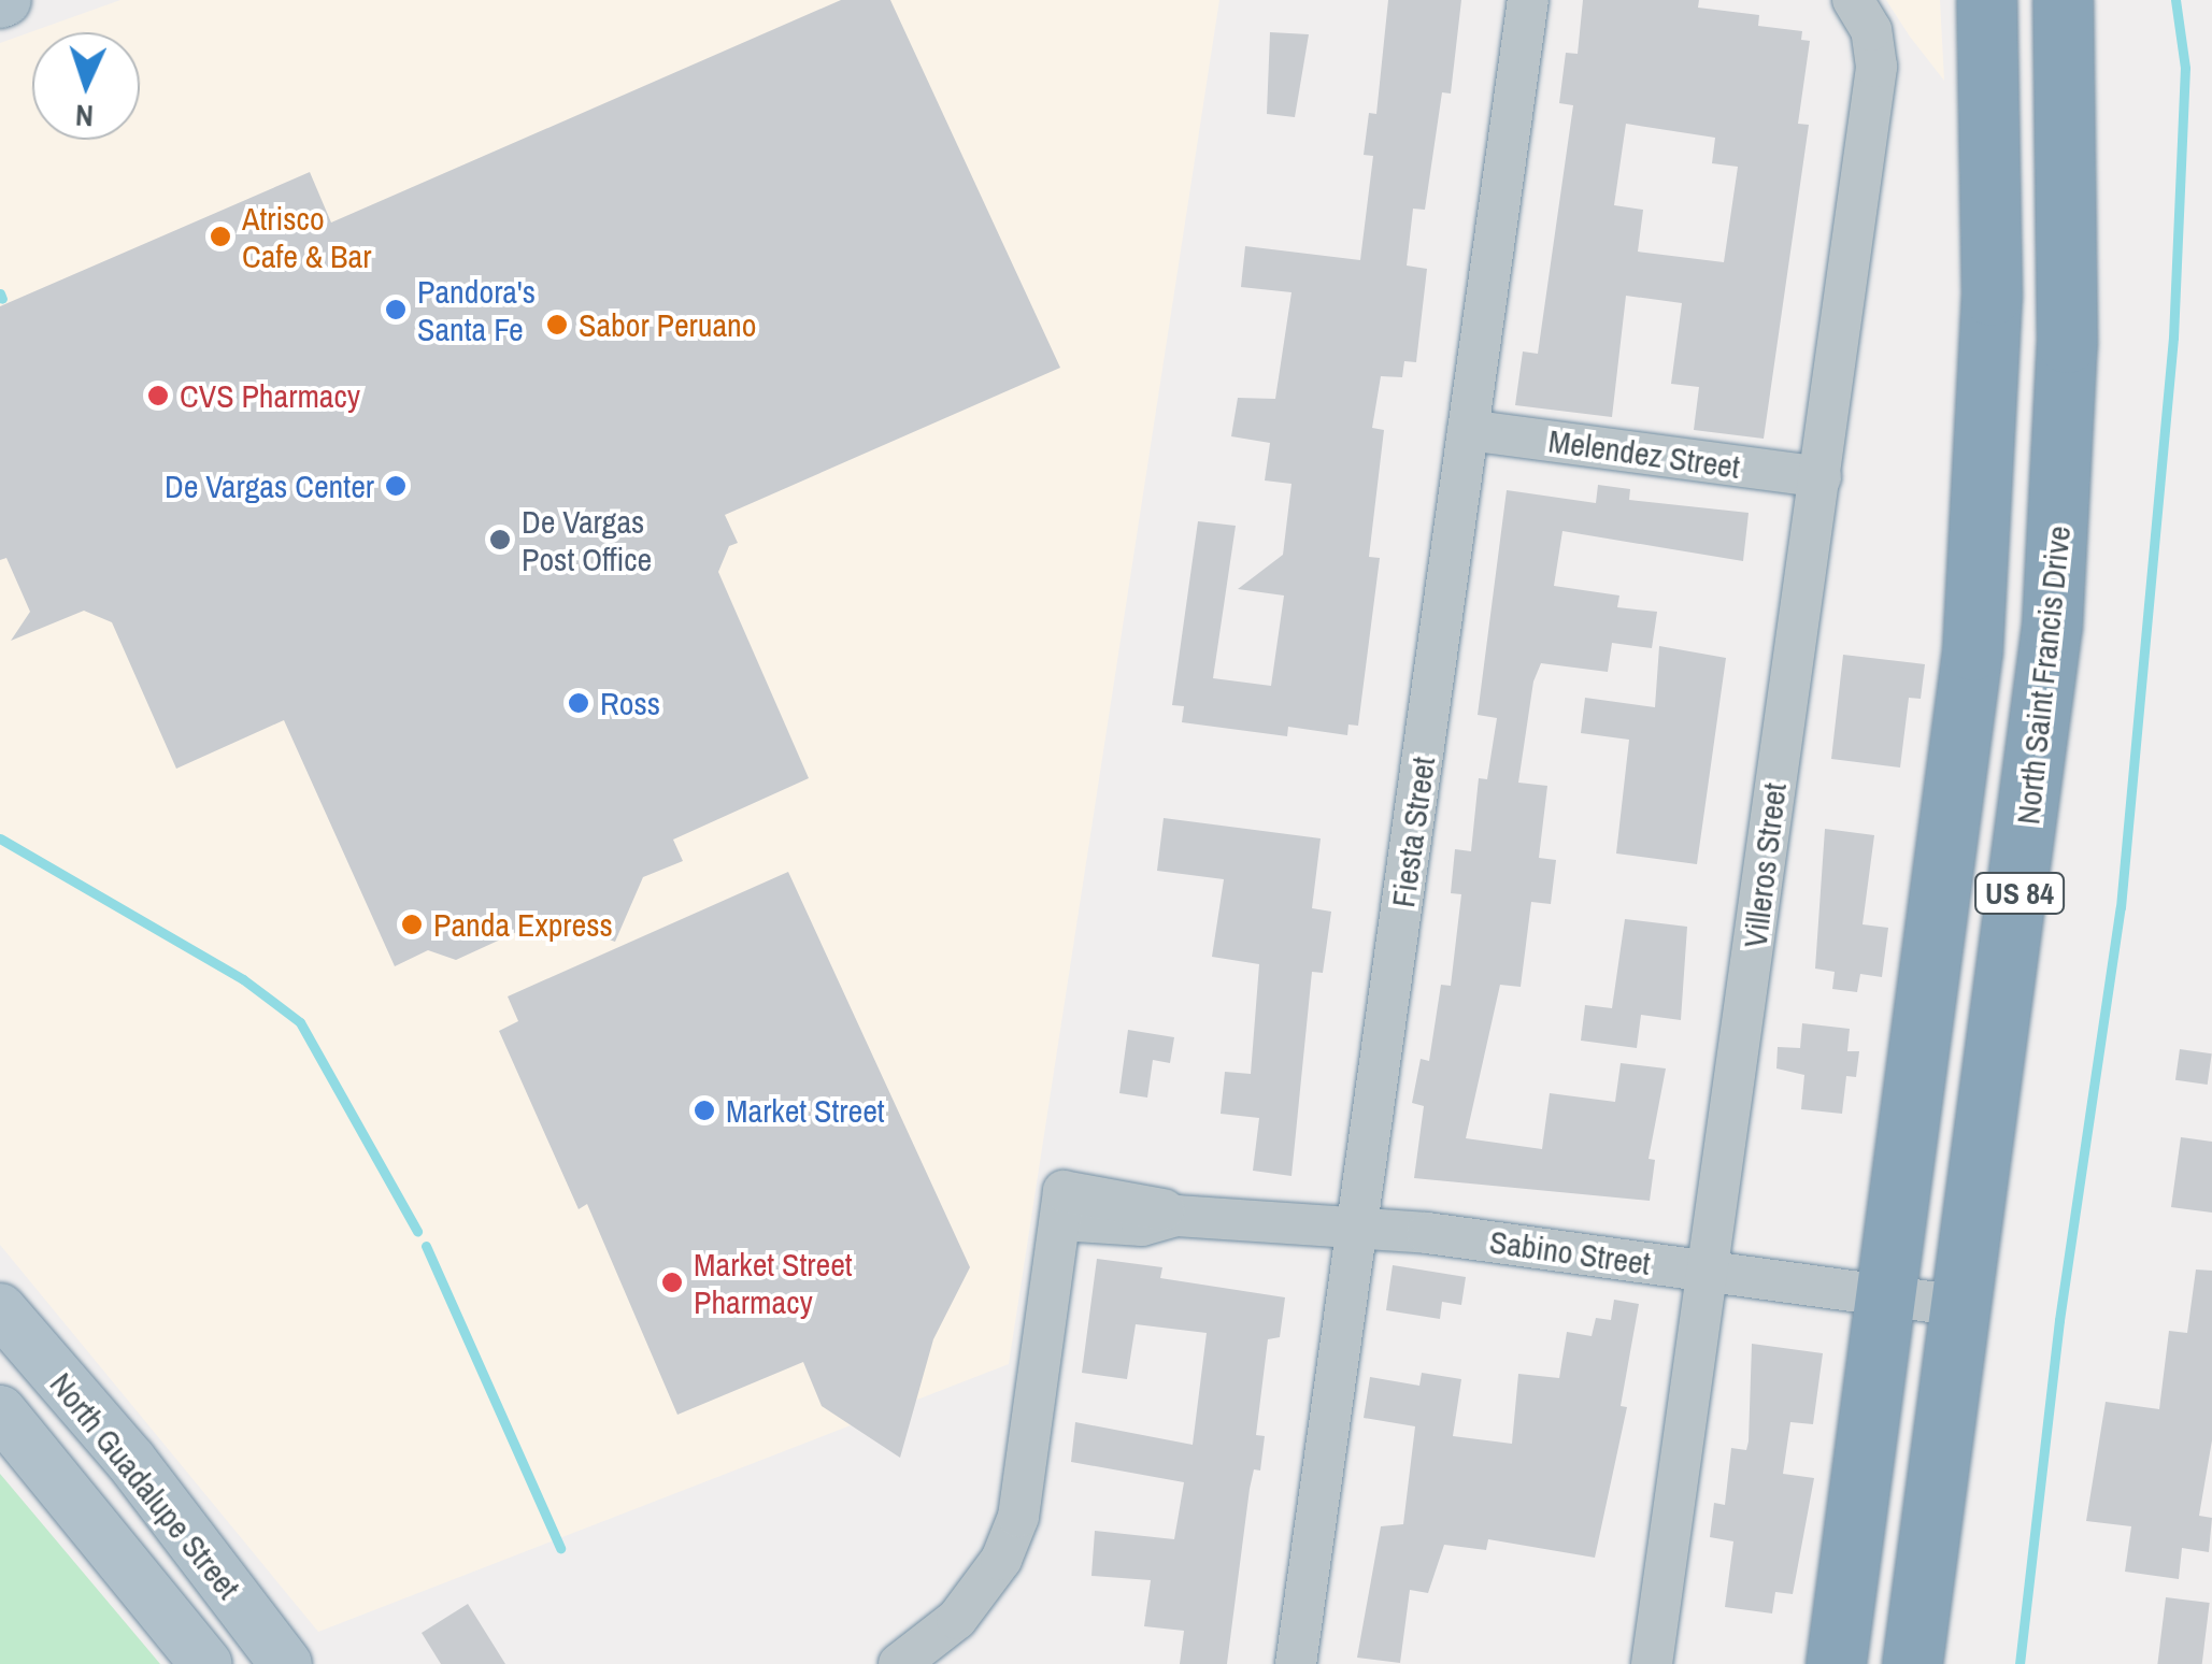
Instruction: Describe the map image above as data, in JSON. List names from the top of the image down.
{
  "streets": {
    "highway": ["North Saint Francis Drive", "US 84"],
    "main road": ["North Guadalupe Street"],
    "street": [
      "Melendez Street",
      "Fiesta Street",
      "Villeros Street",
      "Sabino Street"
    ]
  },
  "crossings": [
    ["Melendez Street", "Fiesta Street"],
    ["Melendez Street", "Villeros Street"],
    ["North Saint Francis Drive", "Sabino Street"],
    ["Fiesta Street", "Sabino Street"],
    ["Villeros Street", "Sabino Street"],
    ["US 84", "Sabino Street"]
  ],
  "places": [
    "Atrisco Cafe & Bar",
    "Pandora's Santa Fe",
    "Sabor Peruano",
    "CVS Pharmacy",
    "De Vargas Center",
    "De Vargas Post Office",
    "Ross",
    "Panda Express",
    "Market Street",
    "Market Street Pharmacy"
  ],
  "north": "bottom"
}
